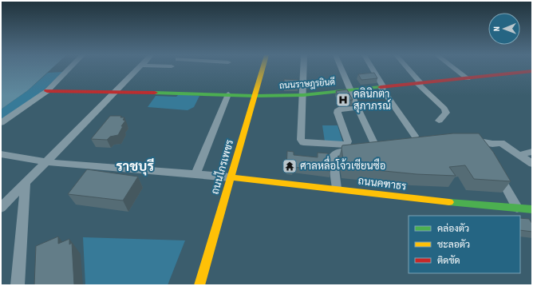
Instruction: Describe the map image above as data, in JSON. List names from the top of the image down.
{
  "streets": {
    "street": ["ถนนราษฎรยินดี", "ถนนไกรเพชร", "ถนนคฑาธร"]
  },
  "crossings": [
    ["ถนนราษฎรยินดี", "ถนนไกรเพชร"],
    ["ถนนไกรเพชร", "ถนนคฑาธร"]
  ],
  "districts": ["ราชบุรี"],
  "places": {
    "hospital": ["คลินิกตา สุภาภรณ์"],
    "temple": ["ศาลหลื่อโจ้วเซียนซือ"]
  },
  "legend": ["คล่องตัว", "ชะลอตัว", "ติดขัด"],
  "north": "left"
}
